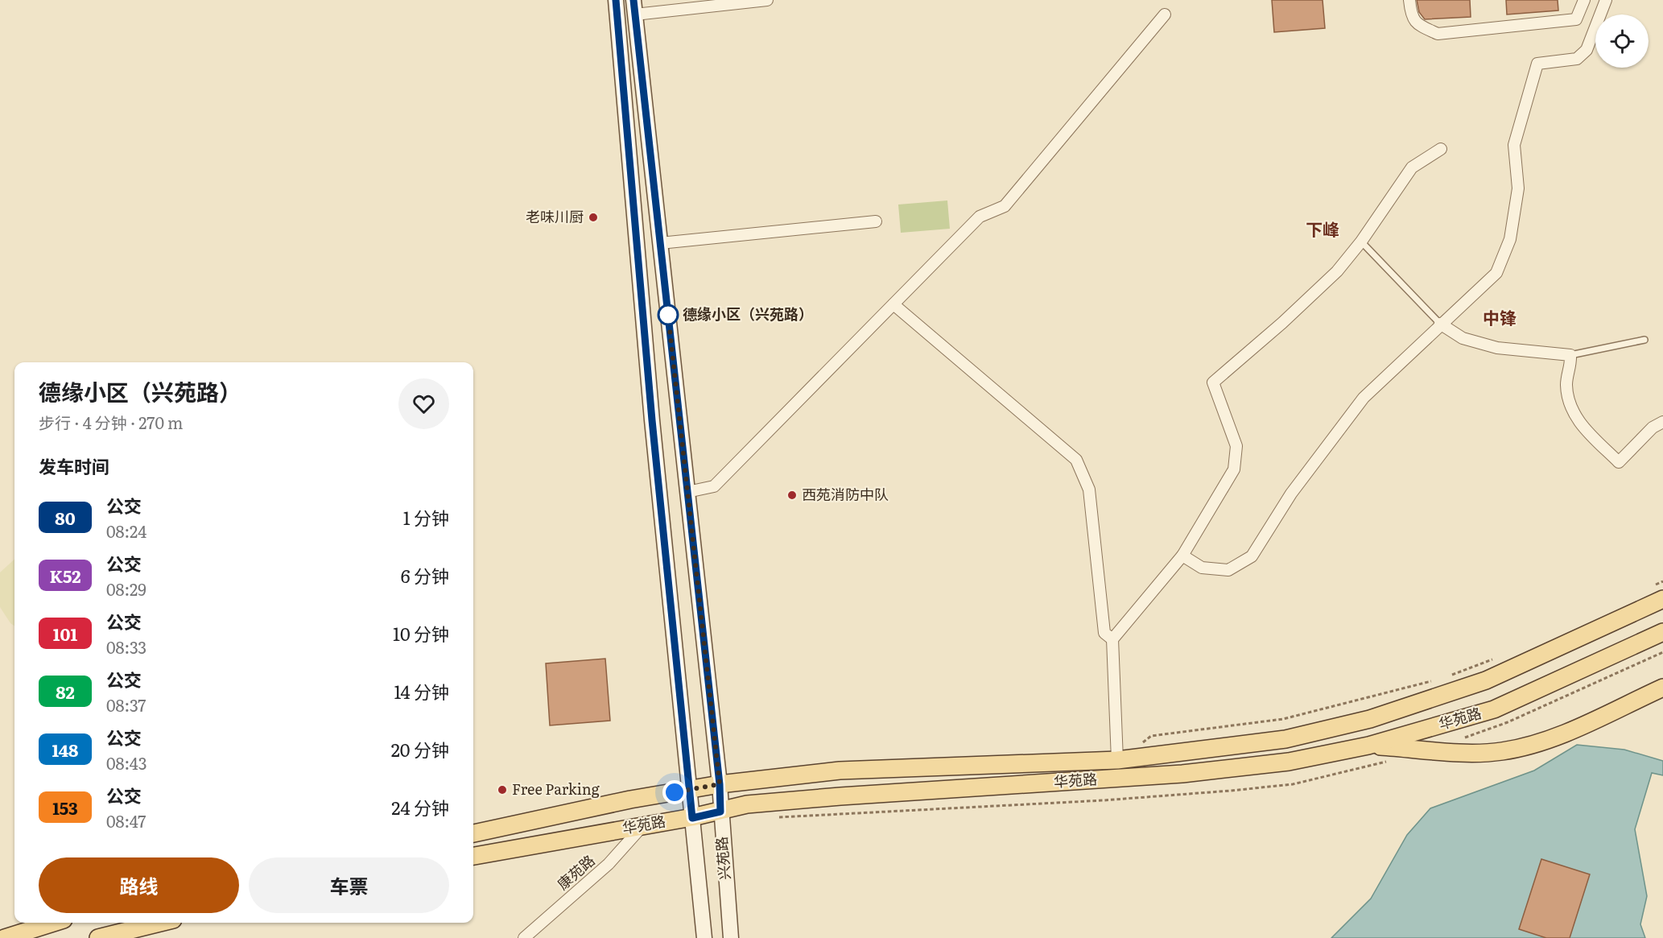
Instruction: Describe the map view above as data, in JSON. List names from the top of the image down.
{
  "streets": {
    "main road": ["华苑路", "兴苑路"],
    "street": ["康苑路"]
  },
  "crossings": [
    ["华苑路", "兴苑路"],
    ["华苑路", "康苑路"]
  ],
  "districts": ["下峰", "中锋"],
  "places": [
    "老味川厨",
    "德缘小区（兴苑路）",
    "西苑消防中队",
    "Free Parking"
  ],
  "lines": ["bus line 80"],
  "page": {
    "heading": [
      ["德缘小区（兴苑路）", "步行 · 4 分钟 · 270 m"],
      "发车时间"
    ],
    "list": [
      {
        "mark": "80",
        "name": "公交",
        "note": "08:24",
        "value": "1 分钟"
      },
      {
        "mark": "K52",
        "name": "公交",
        "note": "08:29",
        "value": "6 分钟"
      },
      {
        "mark": "101",
        "name": "公交",
        "note": "08:33",
        "value": "10 分钟"
      },
      {
        "mark": "82",
        "name": "公交",
        "note": "08:37",
        "value": "14 分钟"
      },
      {
        "mark": "148",
        "name": "公交",
        "note": "08:43",
        "value": "20 分钟"
      },
      {
        "mark": "153",
        "name": "公交",
        "note": "08:47",
        "value": "24 分钟"
      }
    ],
    "buttons": ["路线", "车票"]
  }
}
